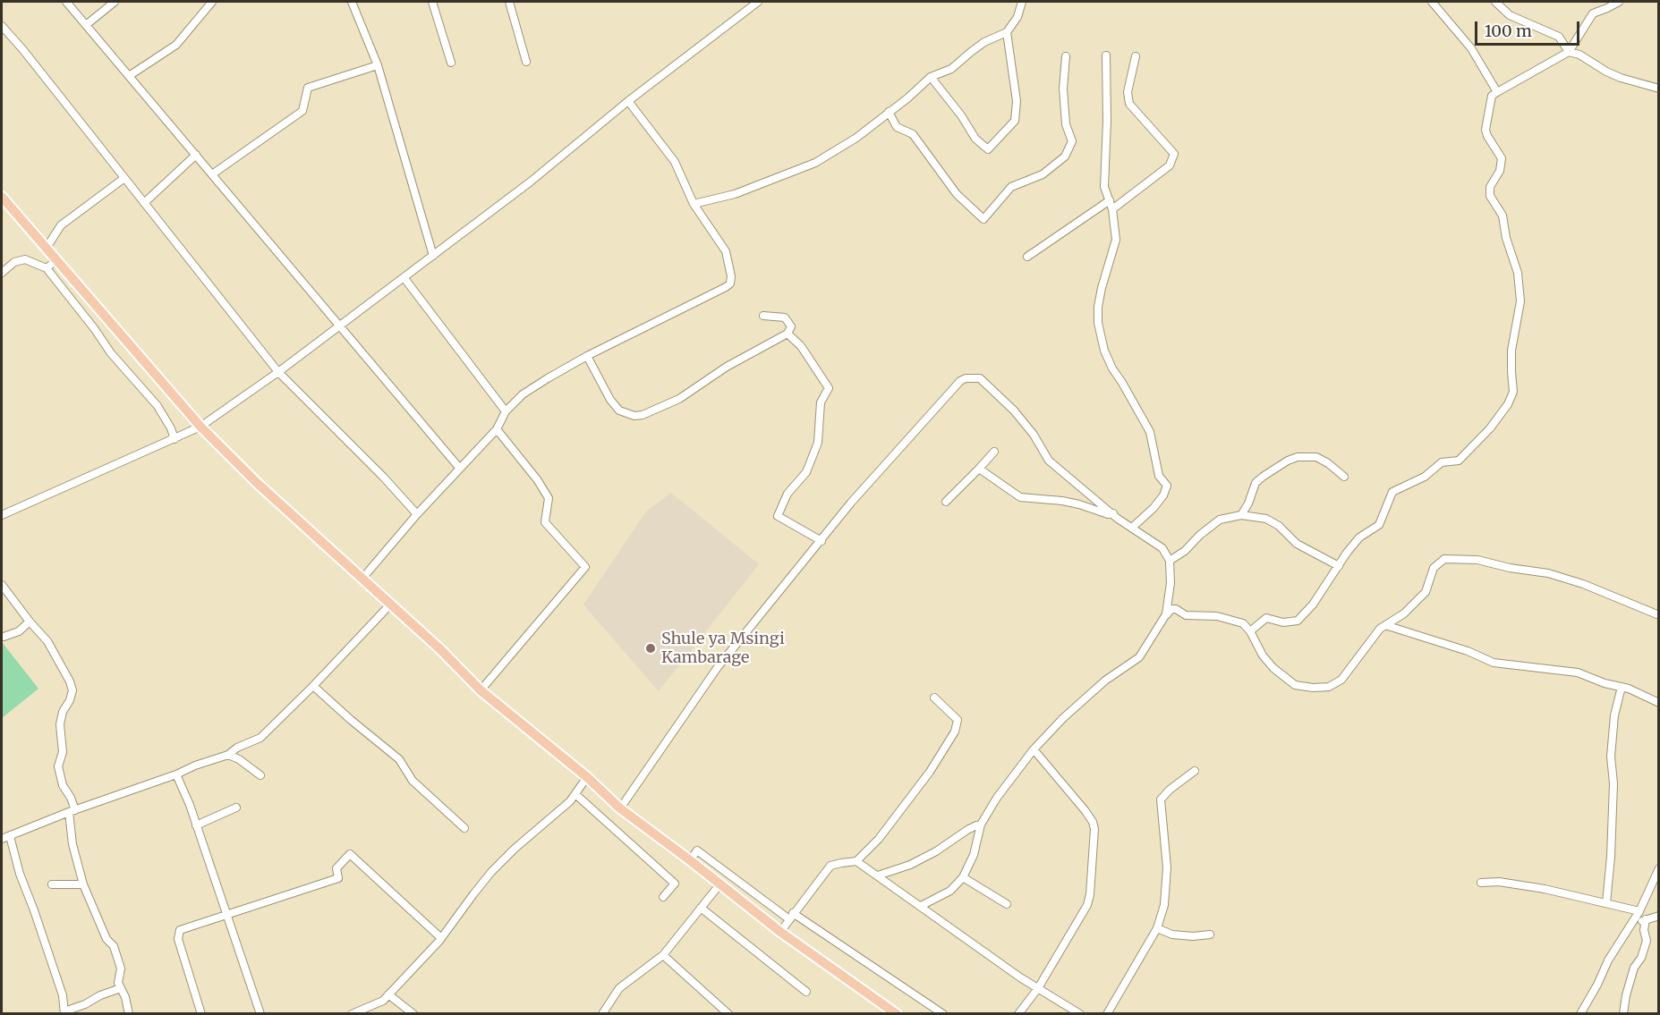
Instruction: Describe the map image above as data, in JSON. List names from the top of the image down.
{
  "places": ["Shule ya Msingi Kambarage"],
  "scale_bar": "100 m"
}
